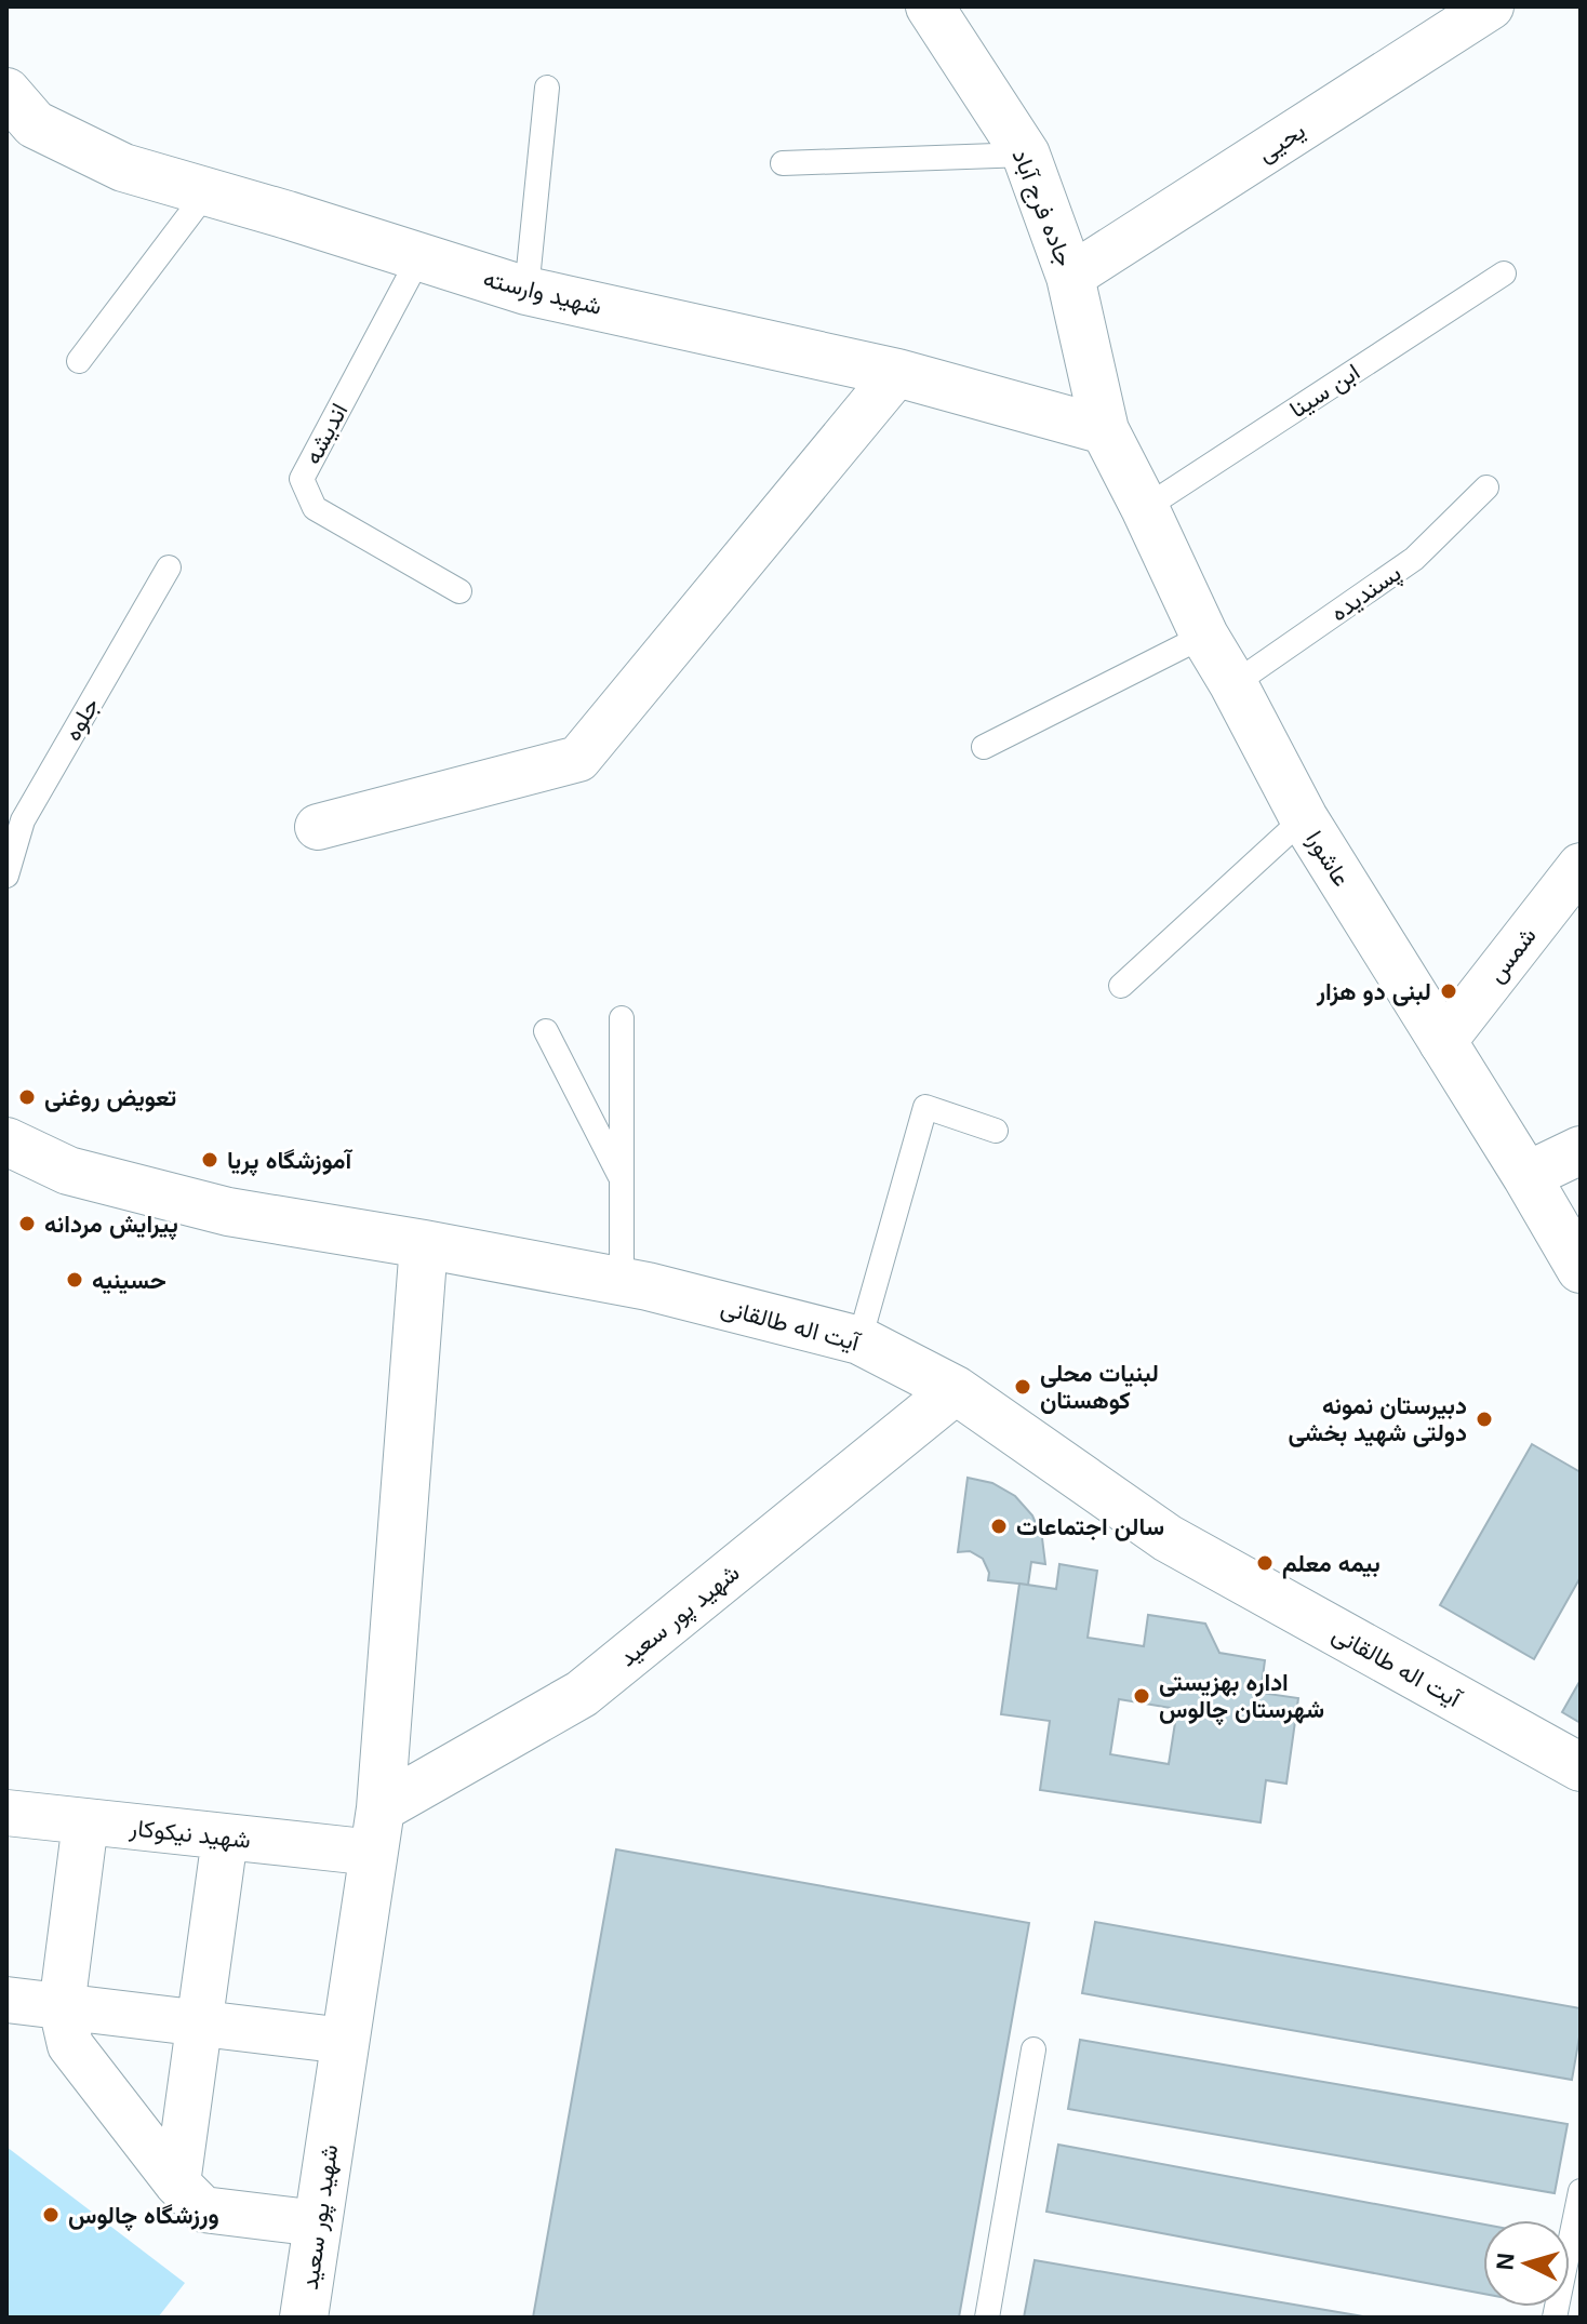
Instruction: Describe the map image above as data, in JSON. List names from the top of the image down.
{
  "streets": {
    "street": [
      "یحیی",
      "جاده فرج آباد",
      "شهید وارسته",
      "عاشورا",
      "شمس",
      "آیت اله طالقانی",
      "شهید پور سعید",
      "شهید نیکوکار"
    ],
    "lane": [
      "ابن سینا",
      "اندیشه",
      "پسندیده",
      "جلوه"
    ]
  },
  "crossings": [
    ["یحیی", "جاده فرج آباد"],
    ["جاده فرج آباد", "شهید وارسته"],
    ["جاده فرج آباد", "عاشورا"],
    ["شهید وارسته", "اندیشه"],
    ["شهید وارسته", "عاشورا"],
    ["ابن سینا", "عاشورا"],
    ["پسندیده", "عاشورا"],
    ["عاشورا", "شمس"],
    ["آیت اله طالقانی", "شهید پور سعید"],
    ["شهید پور سعید", "شهید نیکوکار"]
  ],
  "places": [
    "لبنی دو هزار",
    "تعویض روغنی",
    "آموزشگاه پریا",
    "پیرایش مردانه",
    "حسینیه",
    "لبنیات محلی کوهستان",
    "دبیرستان نمونه دولتی شهید بخشی",
    "سالن اجتماعات",
    "بیمه معلم",
    "اداره بهزیستی شهرستان چالوس",
    "ورزشگاه چالوس"
  ],
  "north": "left"
}
